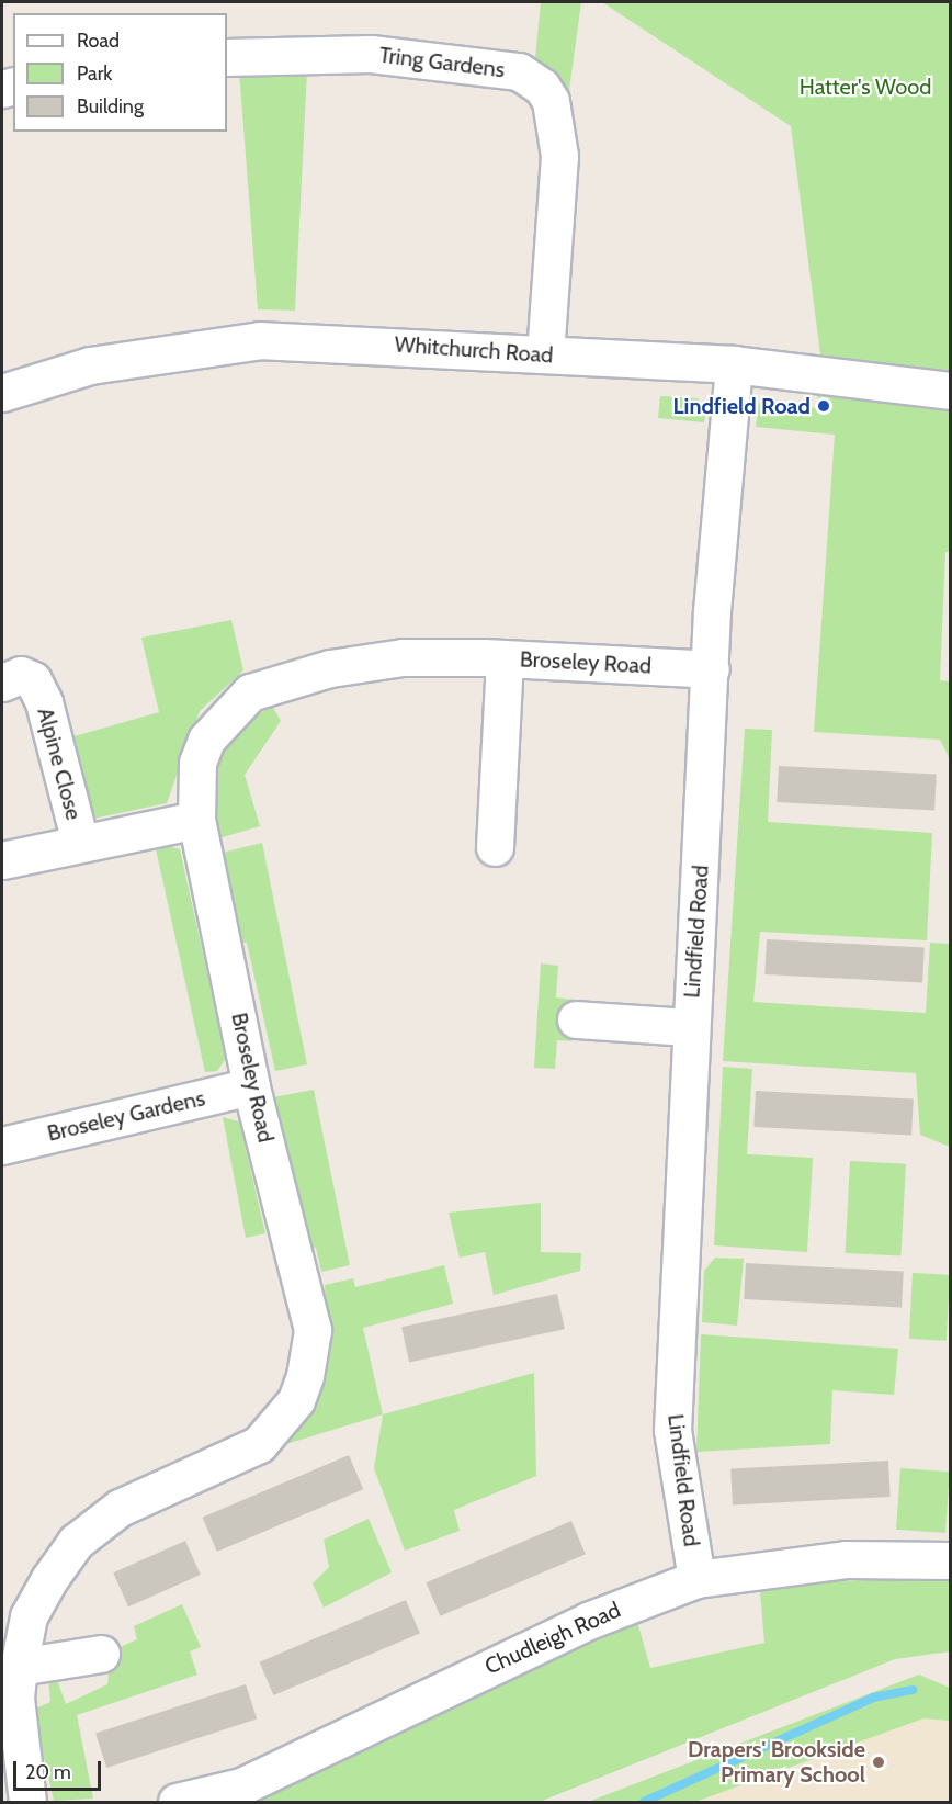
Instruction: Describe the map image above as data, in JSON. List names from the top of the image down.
{
  "streets": {
    "street": [
      "Tring Gardens",
      "Whitchurch Road",
      "Broseley Road",
      "Alpine Close",
      "Lindfield Road",
      "Broseley Gardens",
      "Chudleigh Road"
    ]
  },
  "crossings": [
    ["Tring Gardens", "Whitchurch Road"],
    ["Whitchurch Road", "Lindfield Road"],
    ["Broseley Road", "Lindfield Road"],
    ["Broseley Road", "Broseley Gardens"],
    ["Lindfield Road", "Chudleigh Road"]
  ],
  "parks": ["Hatter's Wood"],
  "places": ["Lindfield Road", "Drapers' Brookside Primary School"],
  "legend": ["Road", "Park", "Building"],
  "scale_bar": "20 m"
}
